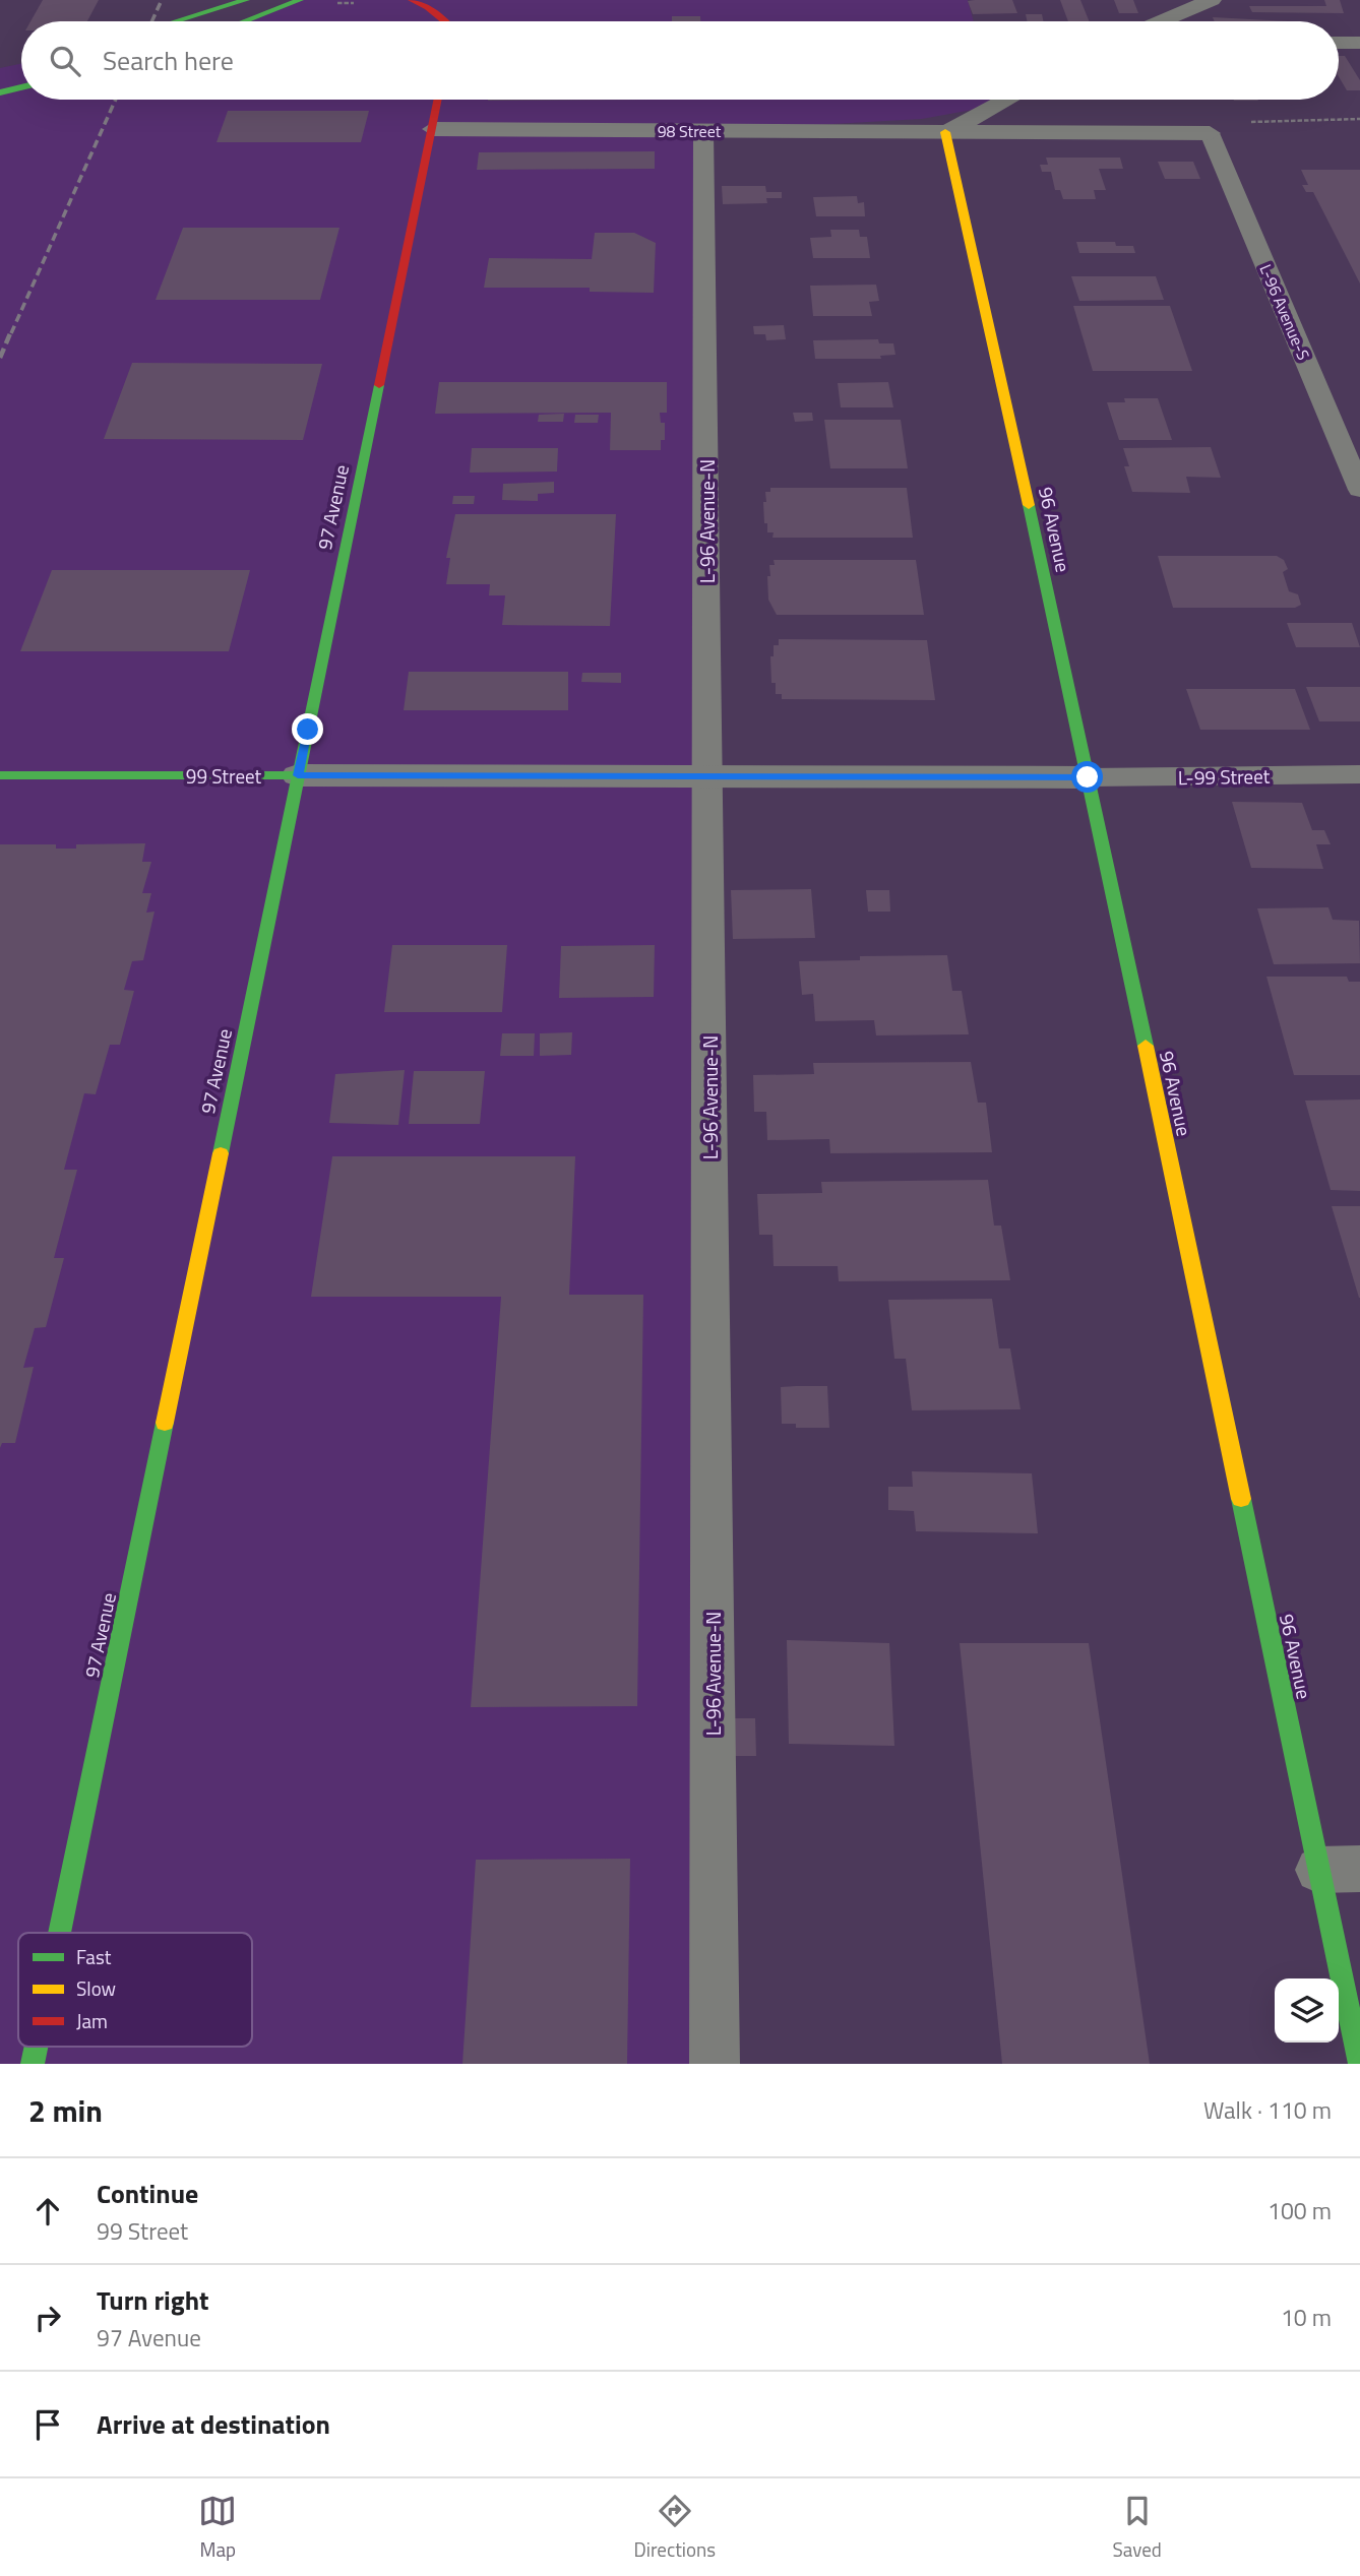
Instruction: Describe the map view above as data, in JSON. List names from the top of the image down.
{
  "streets": {
    "street": [
      "98 Street",
      "97 Avenue",
      "96 Avenue",
      "99 Street"
    ],
    "lane": ["L-96 Avenue-S", "L-96 Avenue-N", "L-99 Street"]
  },
  "crossings": [
    ["98 Street", "L-96 Avenue-S"],
    ["98 Street", "97 Avenue"],
    ["98 Street", "L-96 Avenue-N"],
    ["98 Street", "96 Avenue"],
    ["97 Avenue", "99 Street"],
    ["L-96 Avenue-N", "99 Street"],
    ["96 Avenue", "99 Street"],
    ["96 Avenue", "L-99 Street"],
    ["99 Street", "L-99 Street"]
  ],
  "legend": ["Fast", "Slow", "Jam"],
  "page": {
    "search": "Search here",
    "heading": ["2 min", "Walk · 110 m"],
    "list": [
      ["Continue", "99 Street", "100 m"],
      ["Turn right", "97 Avenue", "10 m"],
      "Arrive at destination"
    ],
    "nav": ["Map", "Directions", "Saved"]
  }
}
